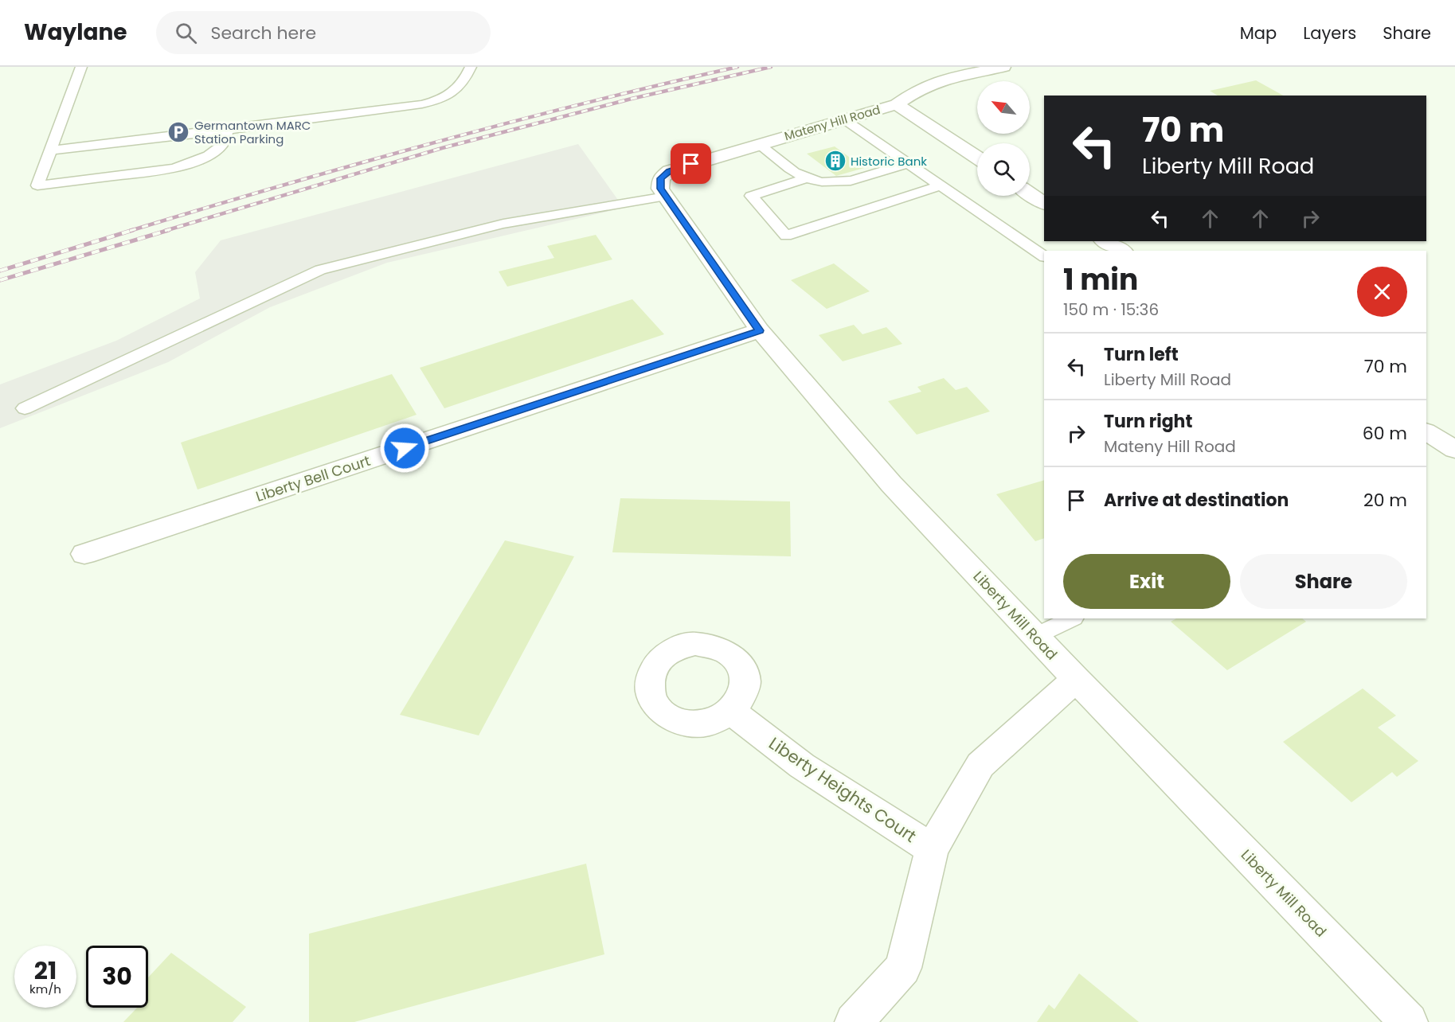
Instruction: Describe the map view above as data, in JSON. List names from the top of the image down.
{
  "streets": {
    "street": [
      "Mateny Hill Road",
      "Liberty Bell Court",
      "Liberty Mill Road",
      "Liberty Heights Court"
    ]
  },
  "crossings": [
    ["Mateny Hill Road", "Liberty Mill Road"],
    ["Liberty Bell Court", "Liberty Mill Road"]
  ],
  "places": {
    "parking": ["Germantown MARC Station Parking"],
    "building": ["Historic Bank"]
  },
  "north": "top left",
  "page": {
    "header": "Waylane",
    "search": "Search here",
    "nav": ["Map", "Layers", "Share"],
    "turn": ["70 m", "Liberty Mill Road"],
    "heading": ["1 min", "150 m · 15:36"],
    "list": [
      {
        "name": "Turn left",
        "note": "Liberty Mill Road",
        "value": "70 m"
      },
      {
        "name": "Turn right",
        "note": "Mateny Hill Road",
        "value": "60 m"
      },
      {
        "name": "Arrive at destination",
        "value": "20 m"
      }
    ],
    "buttons": ["Exit", "Share"],
    "speed": "21 km/h",
    "limit": "30"
  }
}
